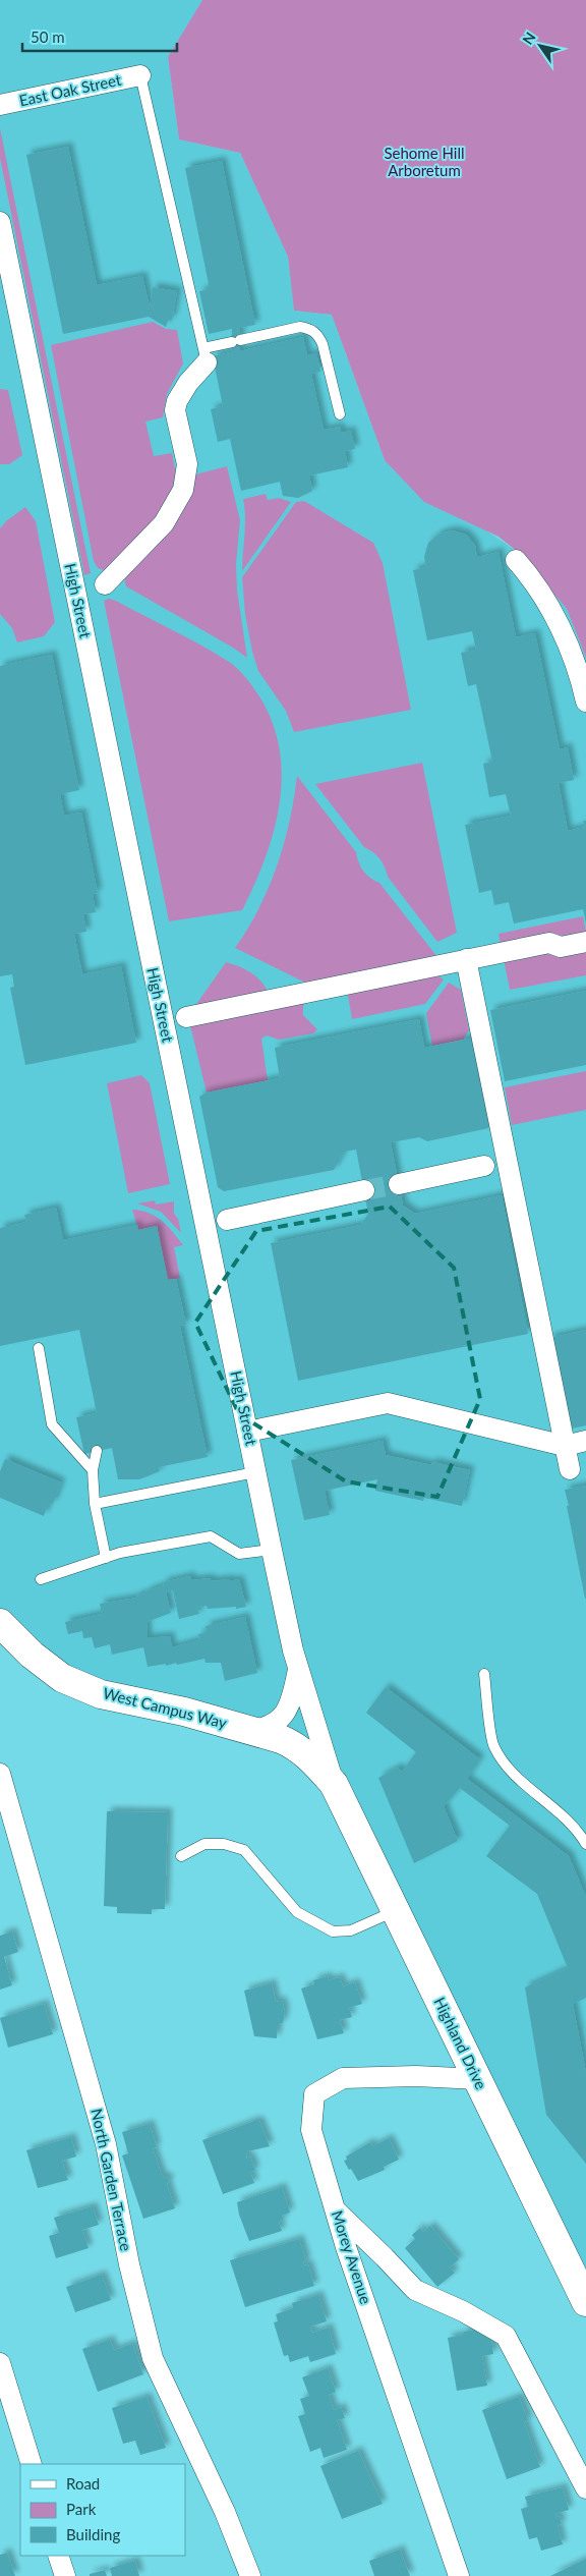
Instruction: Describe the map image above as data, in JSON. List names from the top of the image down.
{
  "streets": {
    "street": [
      "East Oak Street",
      "High Street",
      "West Campus Way",
      "Highland Drive",
      "North Garden Terrace",
      "Morey Avenue"
    ]
  },
  "crossings": [
    ["High Street", "West Campus Way"],
    ["High Street", "Highland Drive"],
    ["West Campus Way", "Highland Drive"],
    ["Highland Drive", "Morey Avenue"]
  ],
  "parks": ["Sehome Hill Arboretum"],
  "legend": ["Road", "Park", "Building"],
  "scale_bar": "50 m",
  "north": "top left"
}
